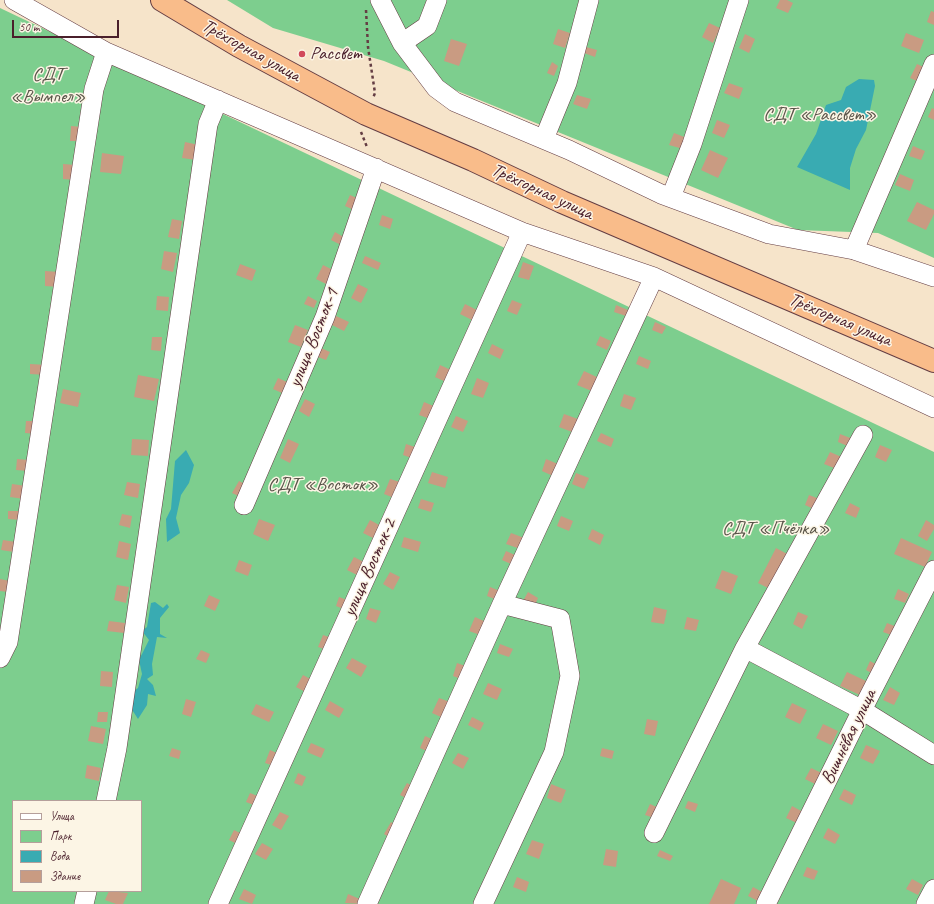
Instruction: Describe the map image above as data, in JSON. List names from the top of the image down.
{
  "streets": {
    "highway": ["Трёхгорная улица"],
    "street": ["улица Восток-1", "улица Восток-2", "Вишнёвая улица"]
  },
  "parks": [
    "СДТ «Вымпел»",
    "СДТ «Рассвет»",
    "СДТ «Восток»",
    "СДТ «Пчёлка»"
  ],
  "places": ["Рассвет"],
  "legend": [
    "Улица",
    "Парк",
    "Вода",
    "Здание"
  ],
  "scale_bar": "50 m"
}
